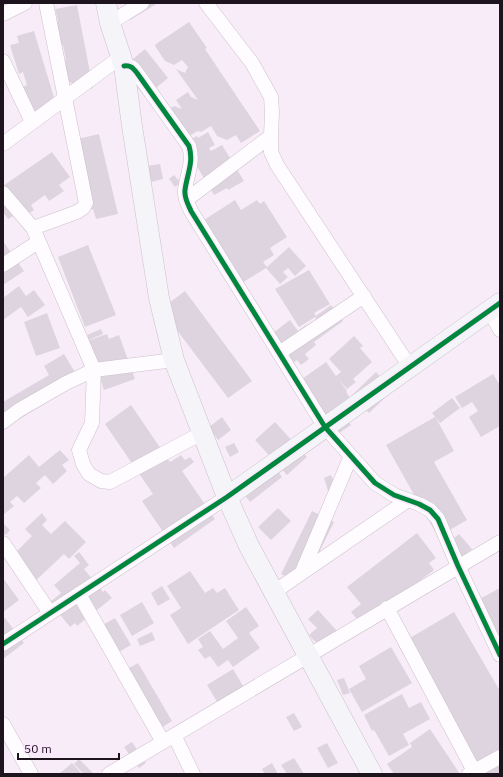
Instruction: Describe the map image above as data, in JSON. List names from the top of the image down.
{
  "scale_bar": "50 m"
}
